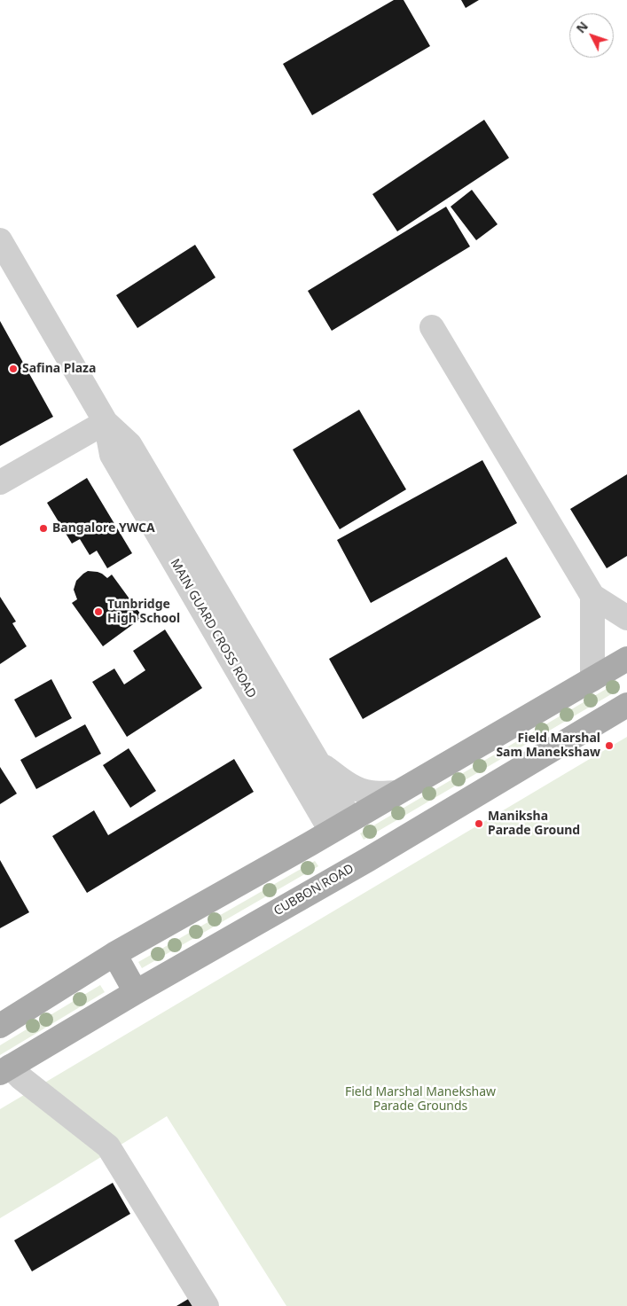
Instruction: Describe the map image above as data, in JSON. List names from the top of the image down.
{
  "streets": {
    "main road": ["CUBBON ROAD"],
    "street": ["MAIN GUARD CROSS ROAD"]
  },
  "parks": ["Field Marshal Manekshaw Parade Grounds"],
  "places": [
    "Safina Plaza",
    "Bangalore YWCA",
    "Tunbridge High School",
    "Field Marshal Sam Manekshaw",
    "Maniksha Parade Ground"
  ],
  "north": "top left"
}
